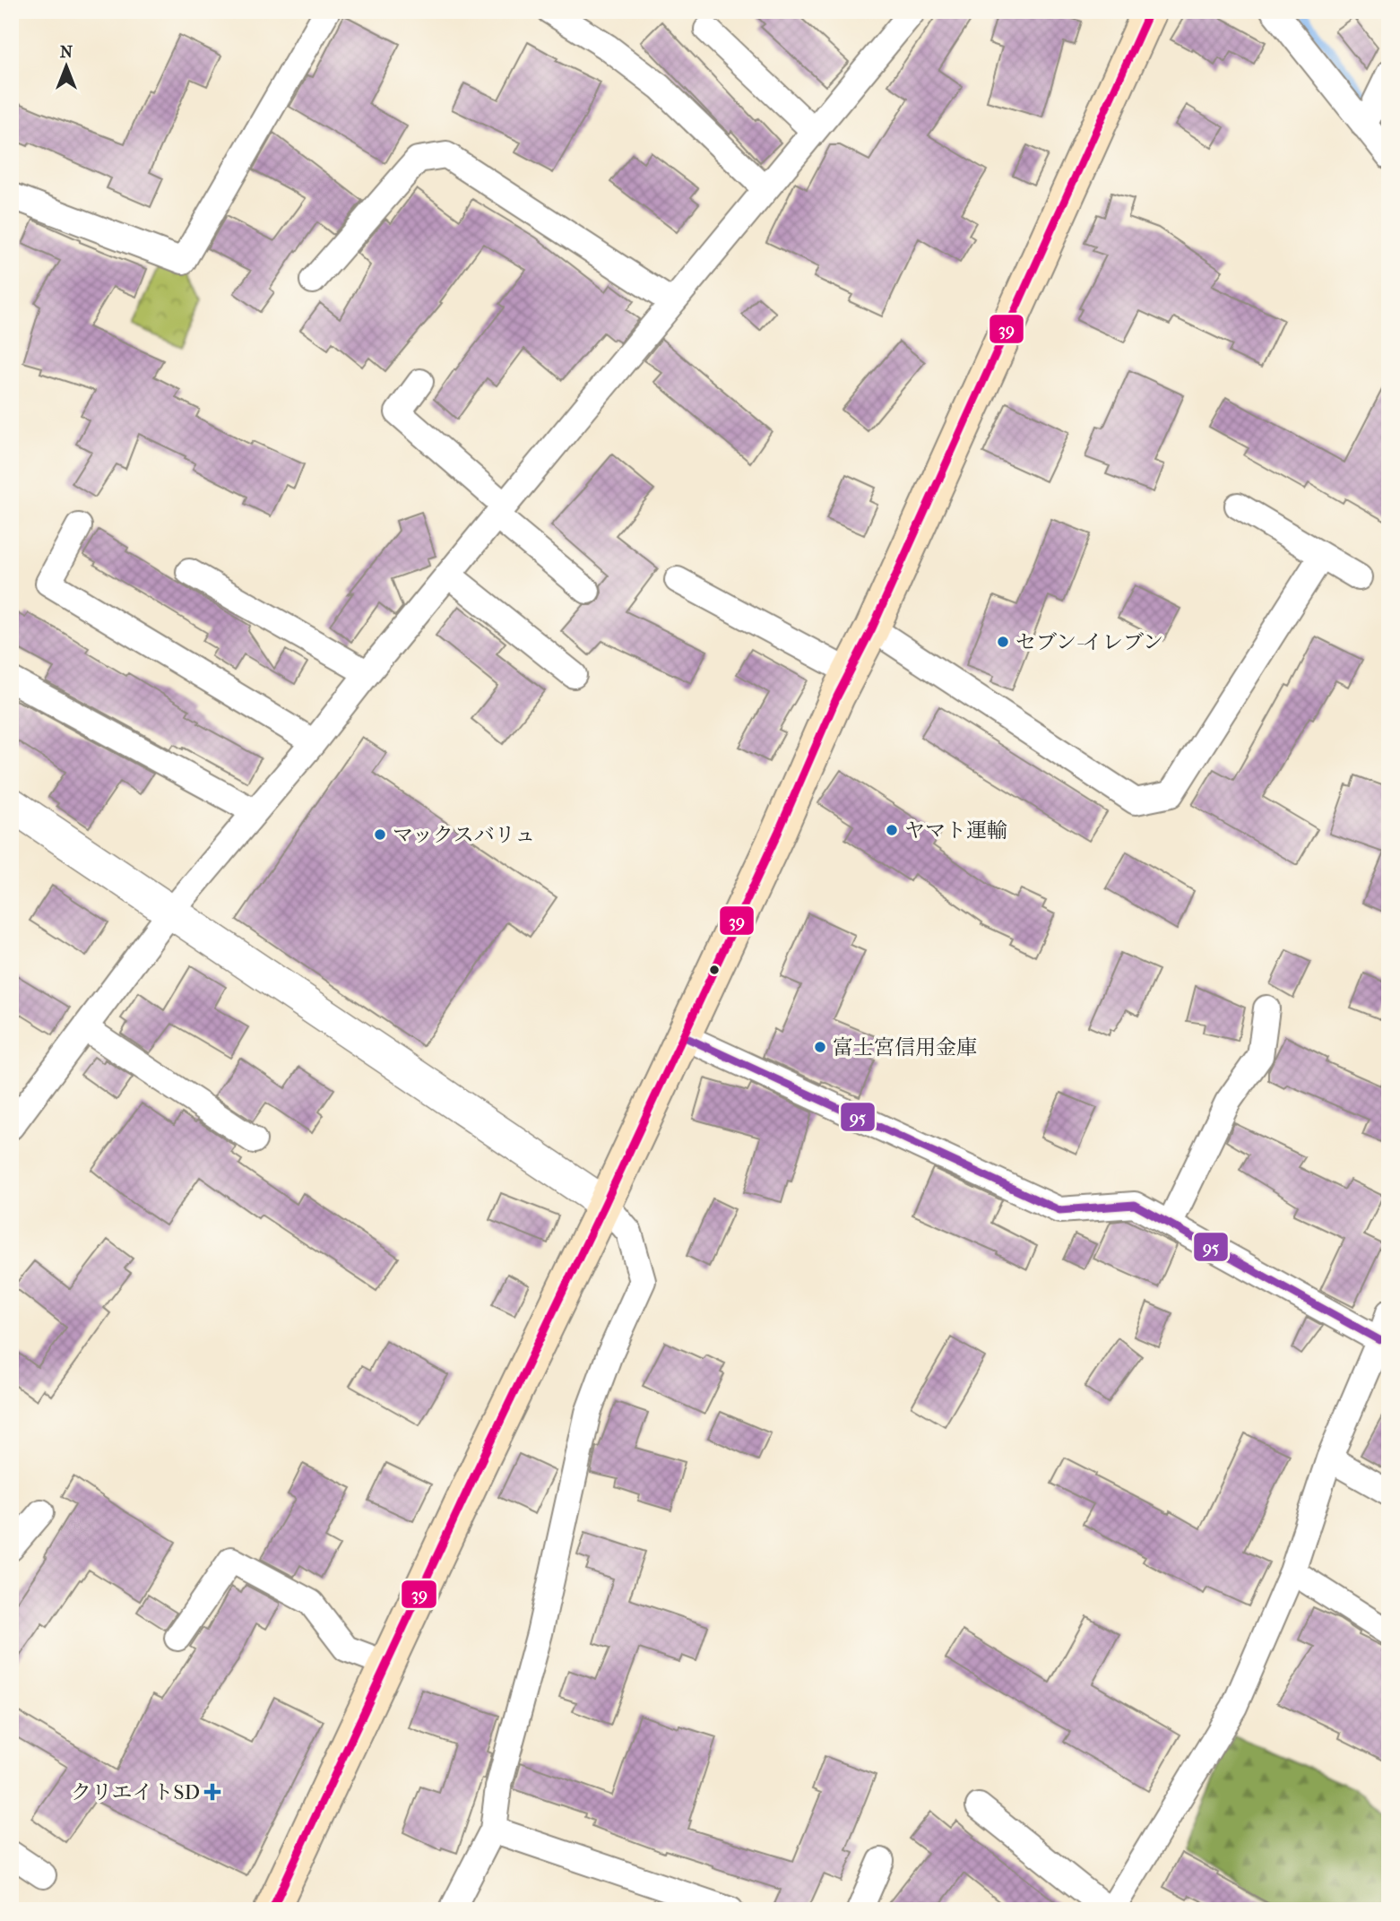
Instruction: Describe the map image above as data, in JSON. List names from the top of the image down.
{
  "places": {
    "other": [
      "セブン-イレブン",
      "ヤマト運輸",
      "マックスバリュ",
      "富士宮信用金庫"
    ],
    "health": ["クリエイトSD"]
  },
  "lines": ["transit line 39", "transit line 95"],
  "north": "top"
}
